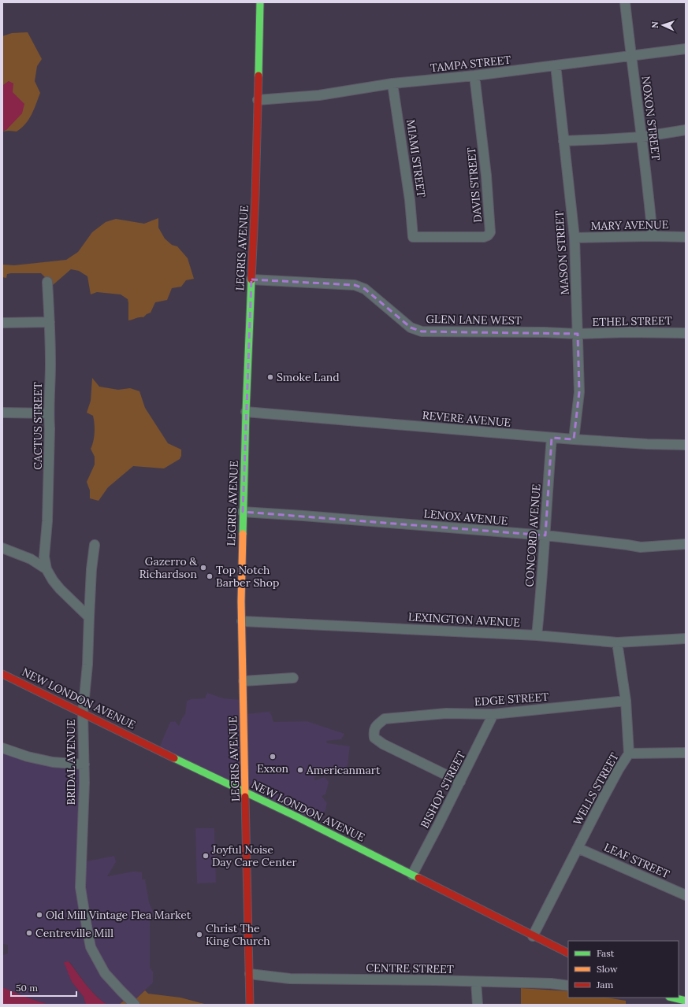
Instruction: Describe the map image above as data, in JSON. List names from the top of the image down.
{
  "streets": {
    "main road": ["LEGRIS AVENUE", "NEW LONDON AVENUE"],
    "street": [
      "TAMPA STREET",
      "NOXON STREET",
      "MIAMI STREET",
      "DAVIS STREET",
      "MARY AVENUE",
      "MASON STREET",
      "GLEN LANE WEST",
      "ETHEL STREET",
      "REVERE AVENUE",
      "CACTUS STREET",
      "LENOX AVENUE",
      "CONCORD AVENUE",
      "LEXINGTON AVENUE",
      "EDGE STREET",
      "BRIDAL AVENUE",
      "WELLS STREET",
      "BISHOP STREET",
      "LEAF STREET",
      "CENTRE STREET"
    ]
  },
  "crossings": [
    ["TAMPA STREET", "NOXON STREET"],
    ["TAMPA STREET", "MIAMI STREET"],
    ["TAMPA STREET", "DAVIS STREET"],
    ["TAMPA STREET", "LEGRIS AVENUE"],
    ["TAMPA STREET", "MASON STREET"],
    ["NOXON STREET", "MARY AVENUE"],
    ["MIAMI STREET", "DAVIS STREET"],
    ["MARY AVENUE", "MASON STREET"],
    ["LEGRIS AVENUE", "GLEN LANE WEST"],
    ["LEGRIS AVENUE", "REVERE AVENUE"],
    ["LEGRIS AVENUE", "LENOX AVENUE"],
    ["LEGRIS AVENUE", "LEXINGTON AVENUE"],
    ["LEGRIS AVENUE", "NEW LONDON AVENUE"],
    ["LEGRIS AVENUE", "CENTRE STREET"],
    ["MASON STREET", "GLEN LANE WEST"],
    ["MASON STREET", "ETHEL STREET"],
    ["MASON STREET", "REVERE AVENUE"],
    ["GLEN LANE WEST", "ETHEL STREET"],
    ["REVERE AVENUE", "CONCORD AVENUE"],
    ["LENOX AVENUE", "CONCORD AVENUE"],
    ["CONCORD AVENUE", "LEXINGTON AVENUE"],
    ["LEXINGTON AVENUE", "WELLS STREET"],
    ["NEW LONDON AVENUE", "BRIDAL AVENUE"],
    ["NEW LONDON AVENUE", "WELLS STREET"],
    ["NEW LONDON AVENUE", "BISHOP STREET"],
    ["EDGE STREET", "WELLS STREET"],
    ["EDGE STREET", "BISHOP STREET"],
    ["WELLS STREET", "LEAF STREET"]
  ],
  "places": [
    "Smoke Land",
    "Gazerro & Richardson",
    "Top Notch Barber Shop",
    "Exxon",
    "Americanmart",
    "Joyful Noise Day Care Center",
    "Old Mill Vintage Flea Market",
    "Centreville Mill",
    "Christ The King Church"
  ],
  "legend": ["Fast", "Slow", "Jam"],
  "scale_bar": "50 m",
  "north": "left"
}
